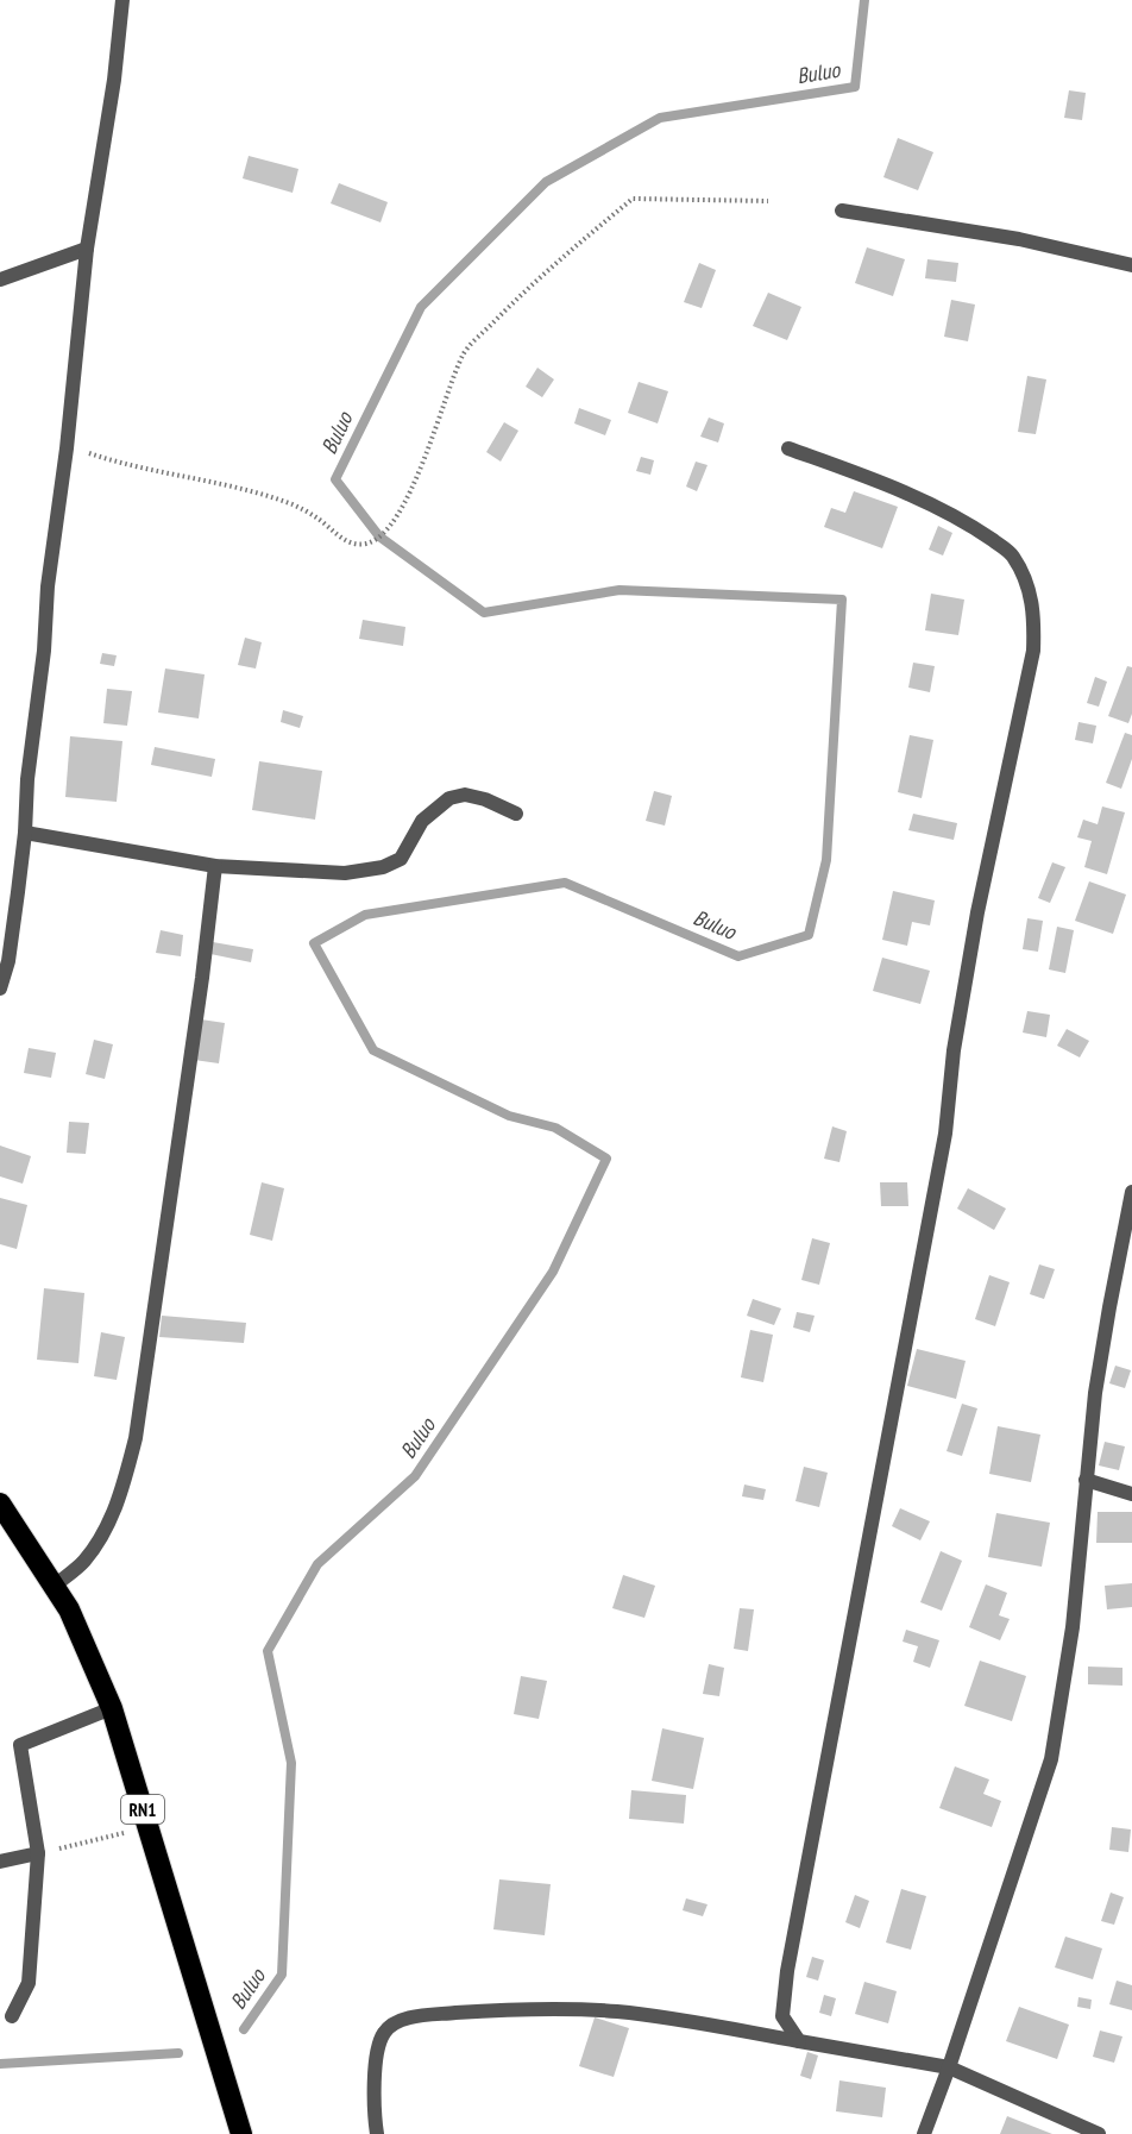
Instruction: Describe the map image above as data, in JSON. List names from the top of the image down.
{
  "streets": {
    "highway": ["RN1"]
  },
  "water": ["Buluo"]
}
